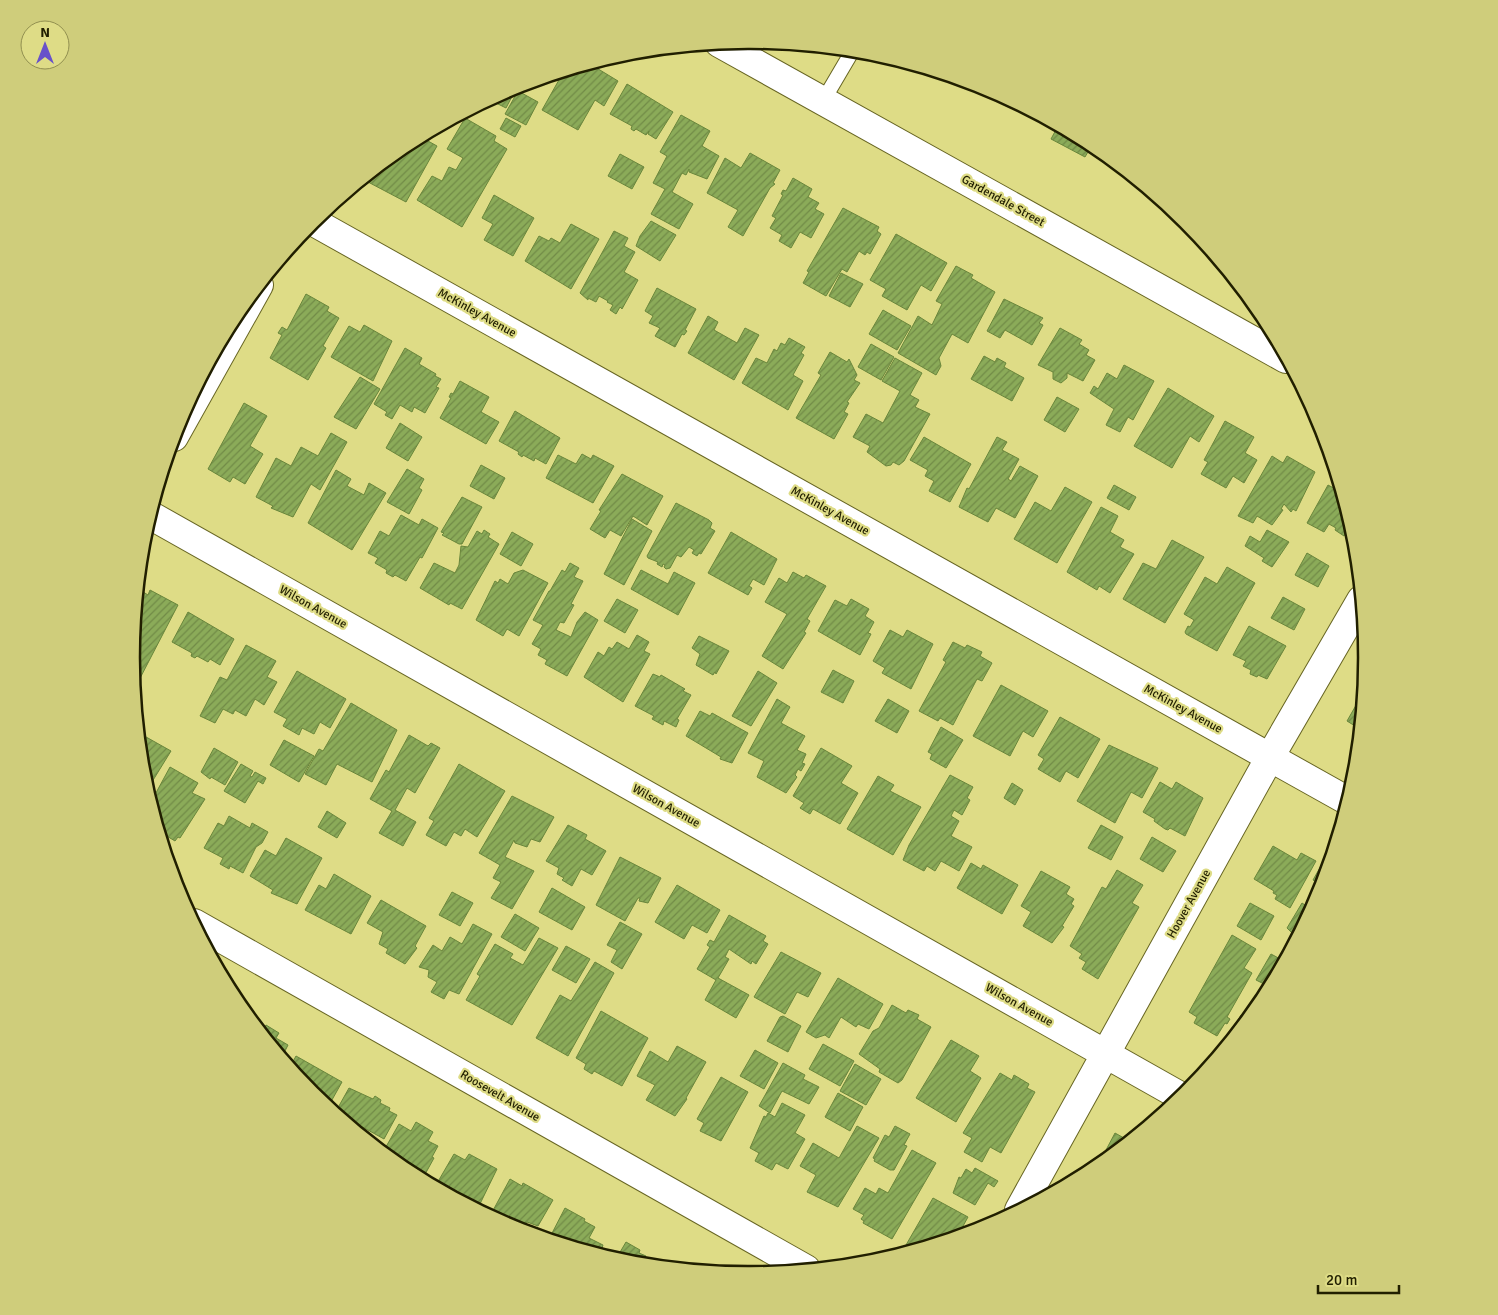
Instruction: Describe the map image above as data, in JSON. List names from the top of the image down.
{
  "streets": {
    "street": [
      "Gardendale Street",
      "McKinley Avenue",
      "Wilson Avenue",
      "Hoover Avenue",
      "Roosevelt Avenue"
    ]
  },
  "crossings": [
    ["McKinley Avenue", "Hoover Avenue"],
    ["Wilson Avenue", "Hoover Avenue"]
  ],
  "scale_bar": "20 m",
  "north": "top"
}
